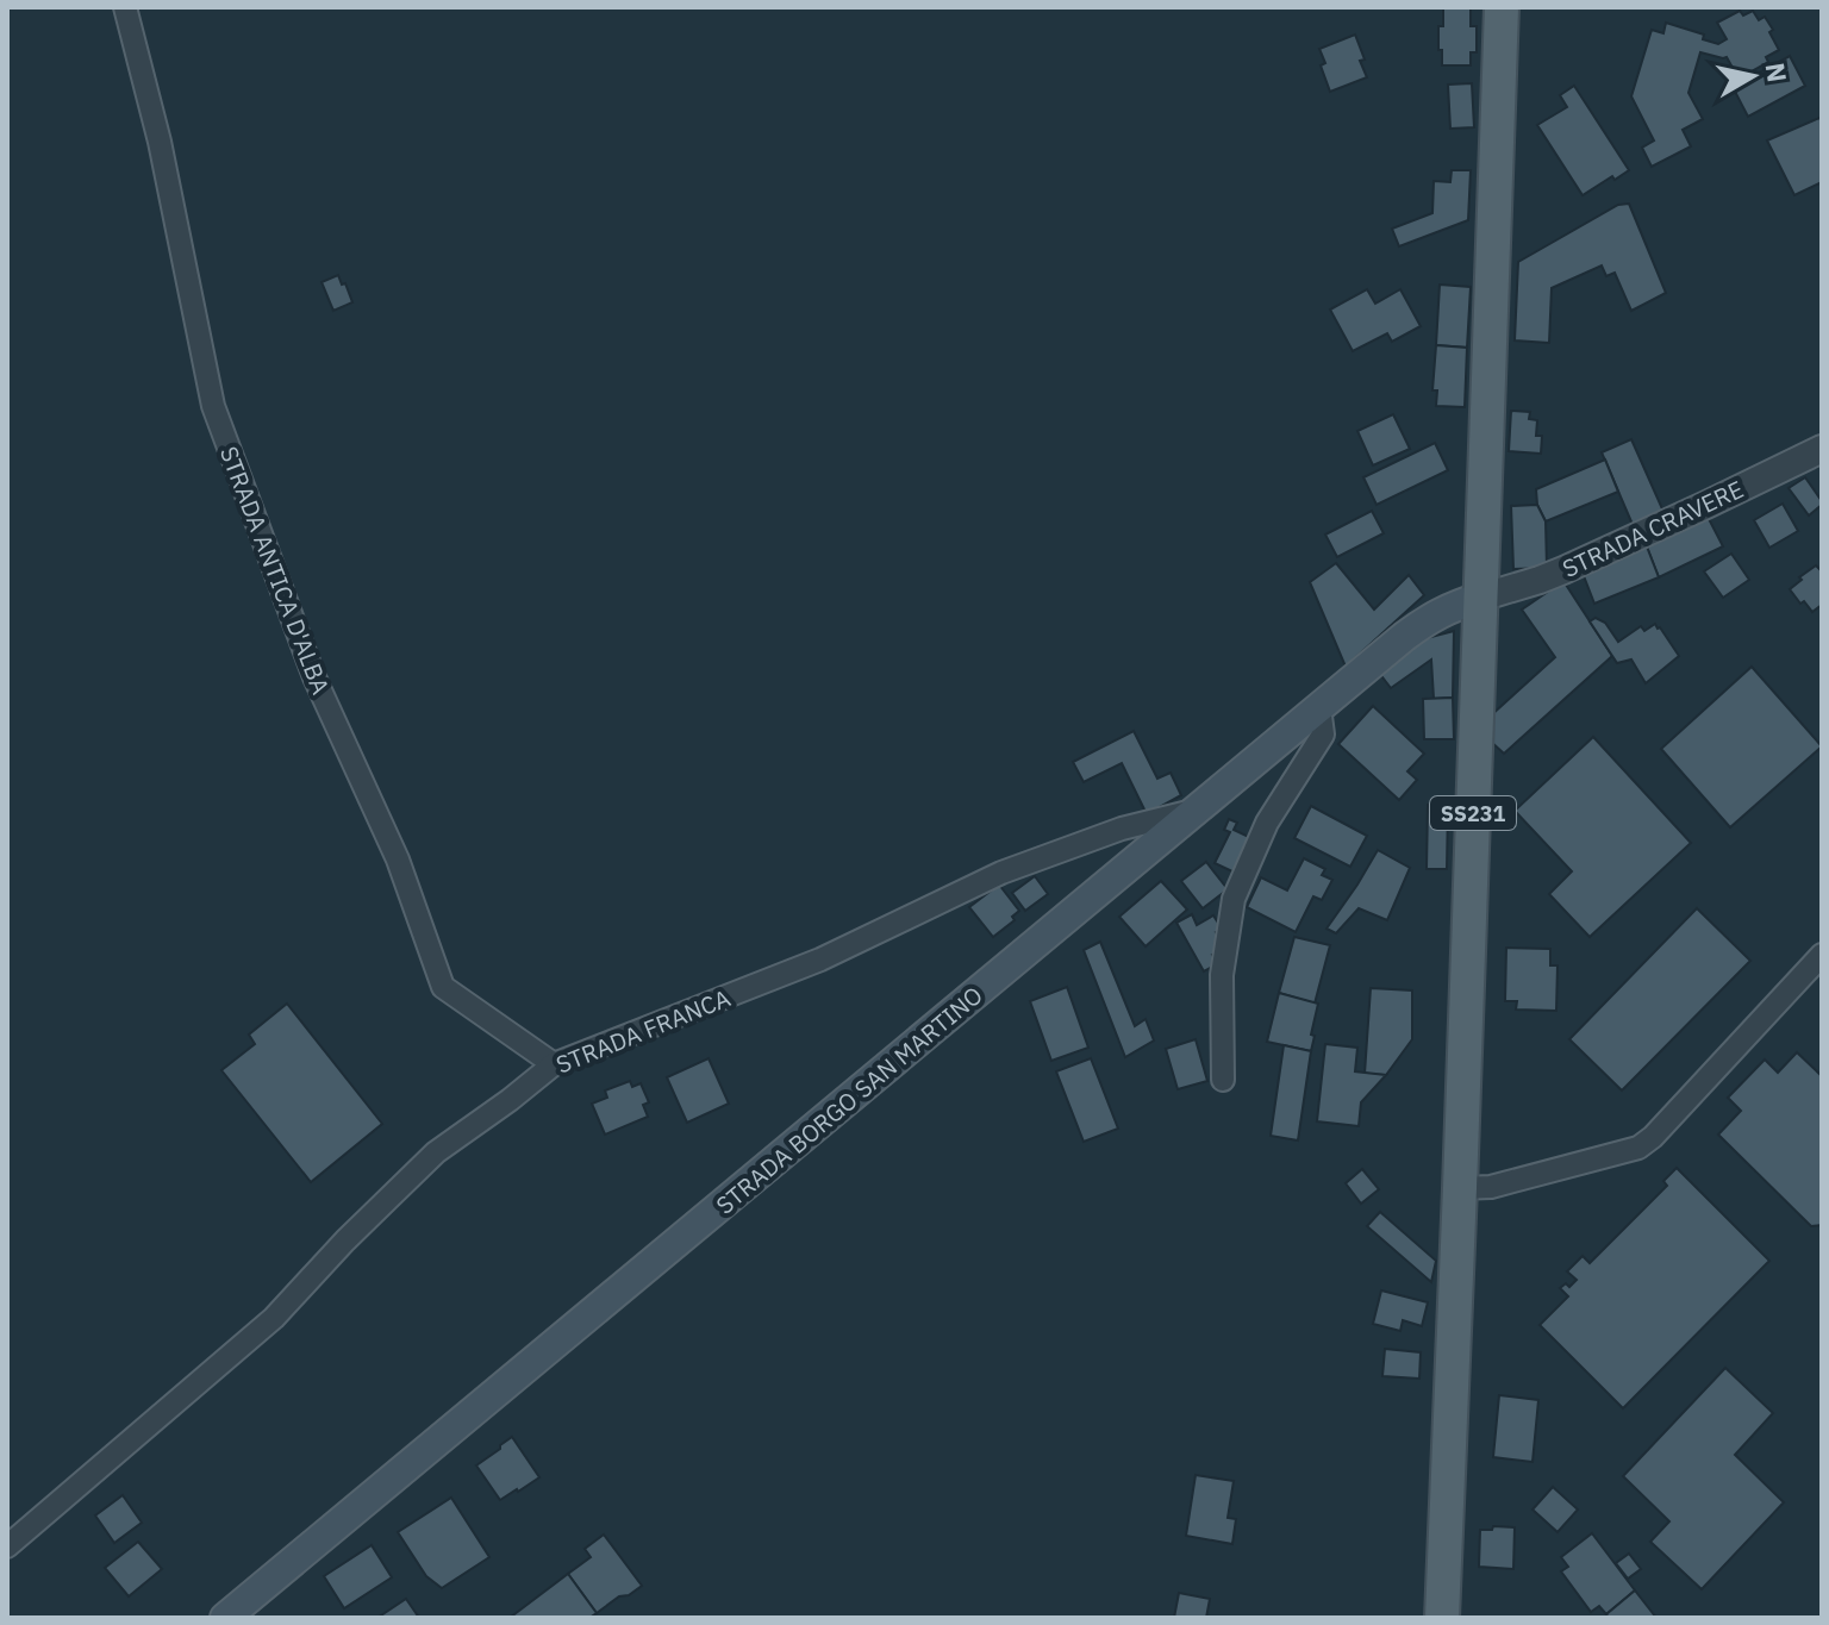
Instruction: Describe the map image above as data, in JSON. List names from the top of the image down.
{
  "streets": {
    "main road": ["SS231", "STRADA BORGO SAN MARTINO"],
    "street": ["STRADA CRAVERE", "STRADA ANTICA D'ALBA", "STRADA FRANCA"]
  },
  "crossings": [
    ["STRADA CRAVERE", "SS231"],
    ["STRADA CRAVERE", "STRADA BORGO SAN MARTINO"],
    ["STRADA ANTICA D'ALBA", "STRADA FRANCA"],
    ["SS231", "STRADA BORGO SAN MARTINO"],
    ["STRADA FRANCA", "STRADA BORGO SAN MARTINO"]
  ],
  "north": "right"
}
